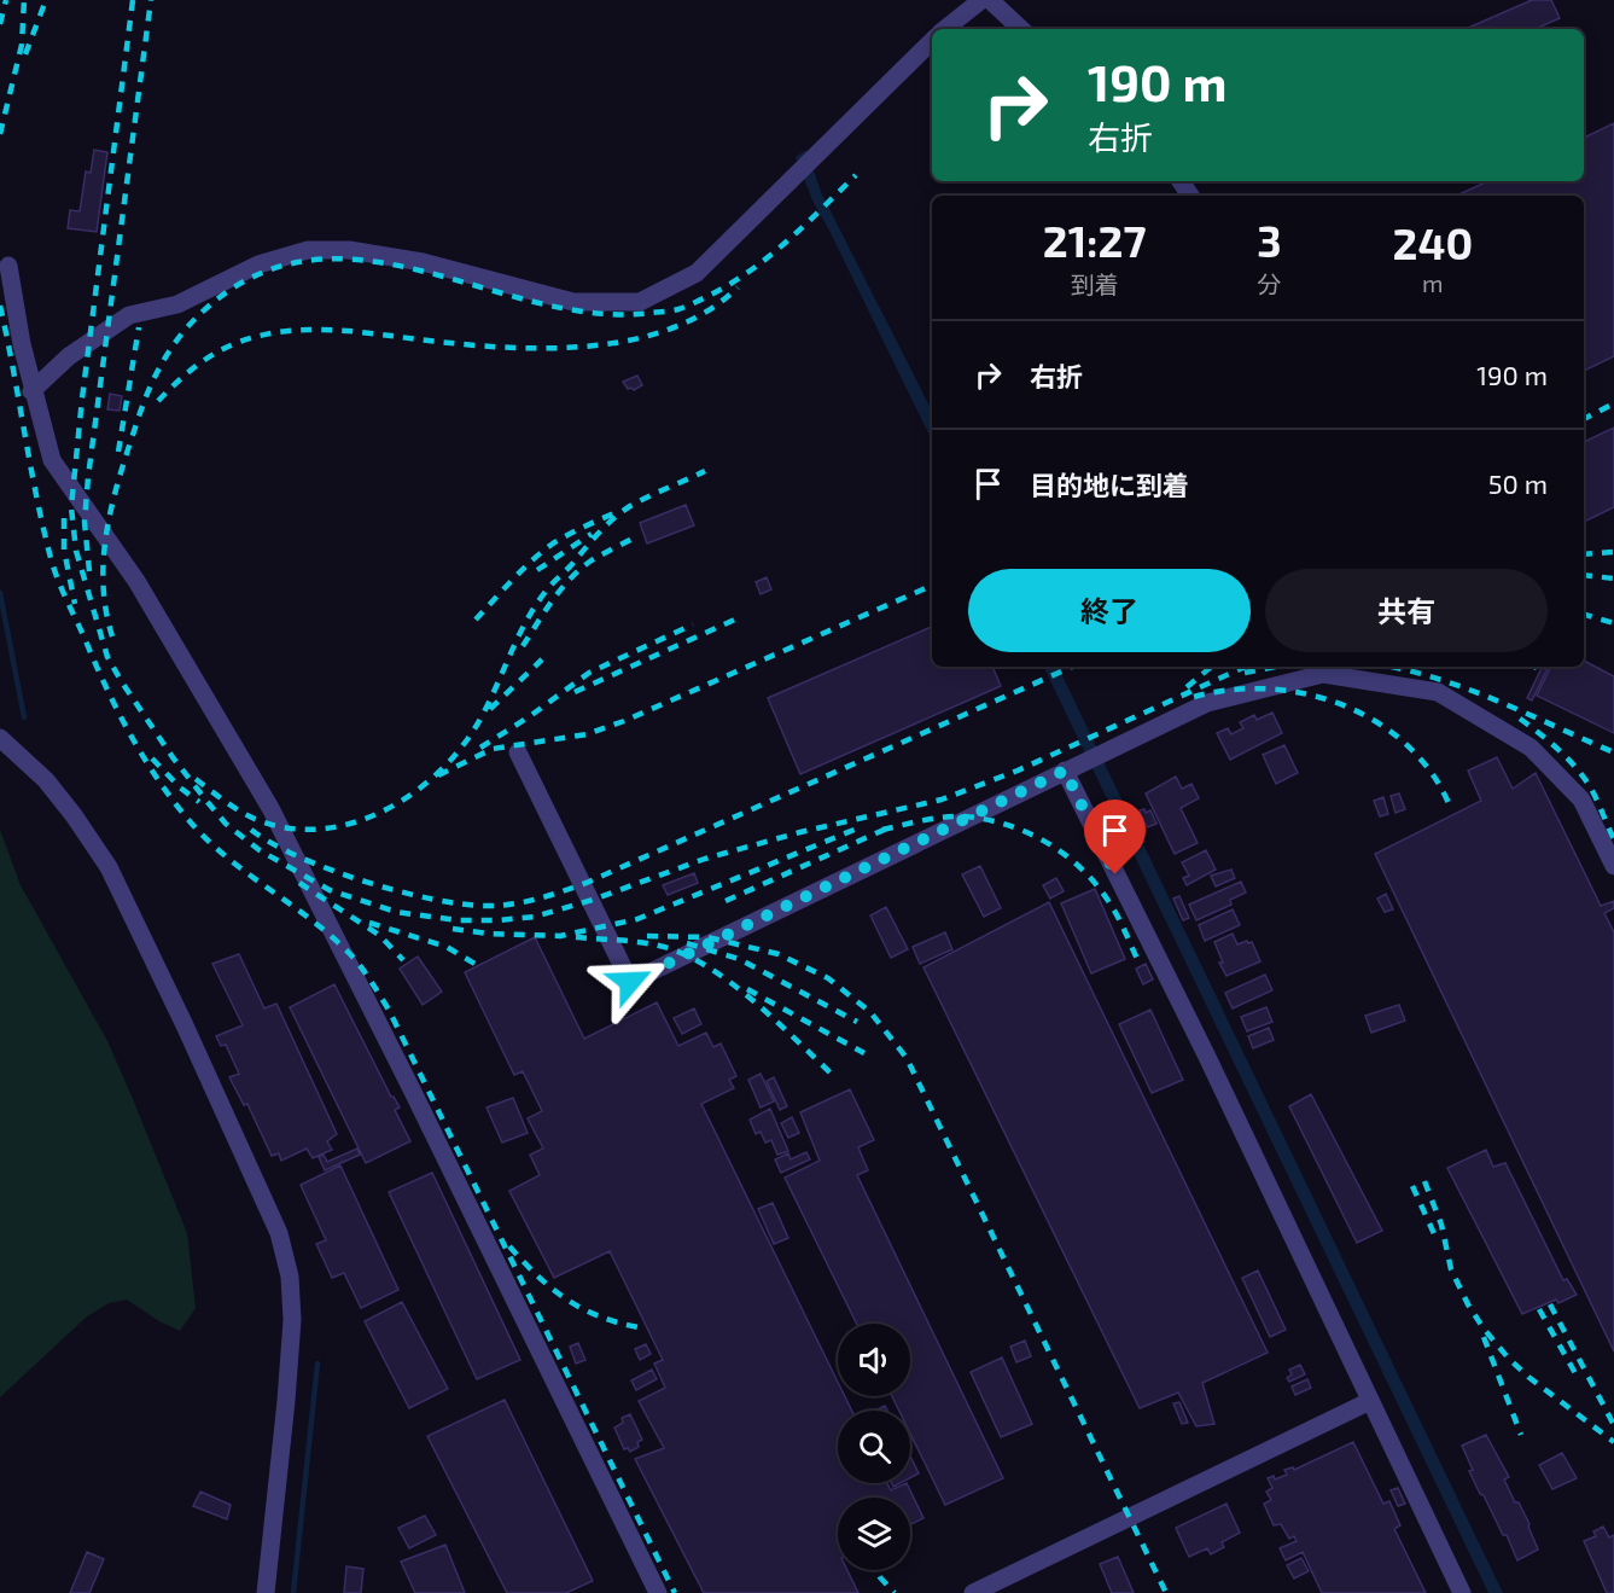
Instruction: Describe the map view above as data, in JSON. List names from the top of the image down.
{
  "page": {
    "turn": ["190 m", "右折"],
    "eta": [
      "21:27",
      "到着",
      "3",
      "分",
      "240",
      "m"
    ],
    "list": [
      {
        "name": "右折",
        "value": "190 m"
      },
      {
        "name": "目的地に到着",
        "value": "50 m"
      }
    ],
    "buttons": ["終了", "共有"]
  }
}
